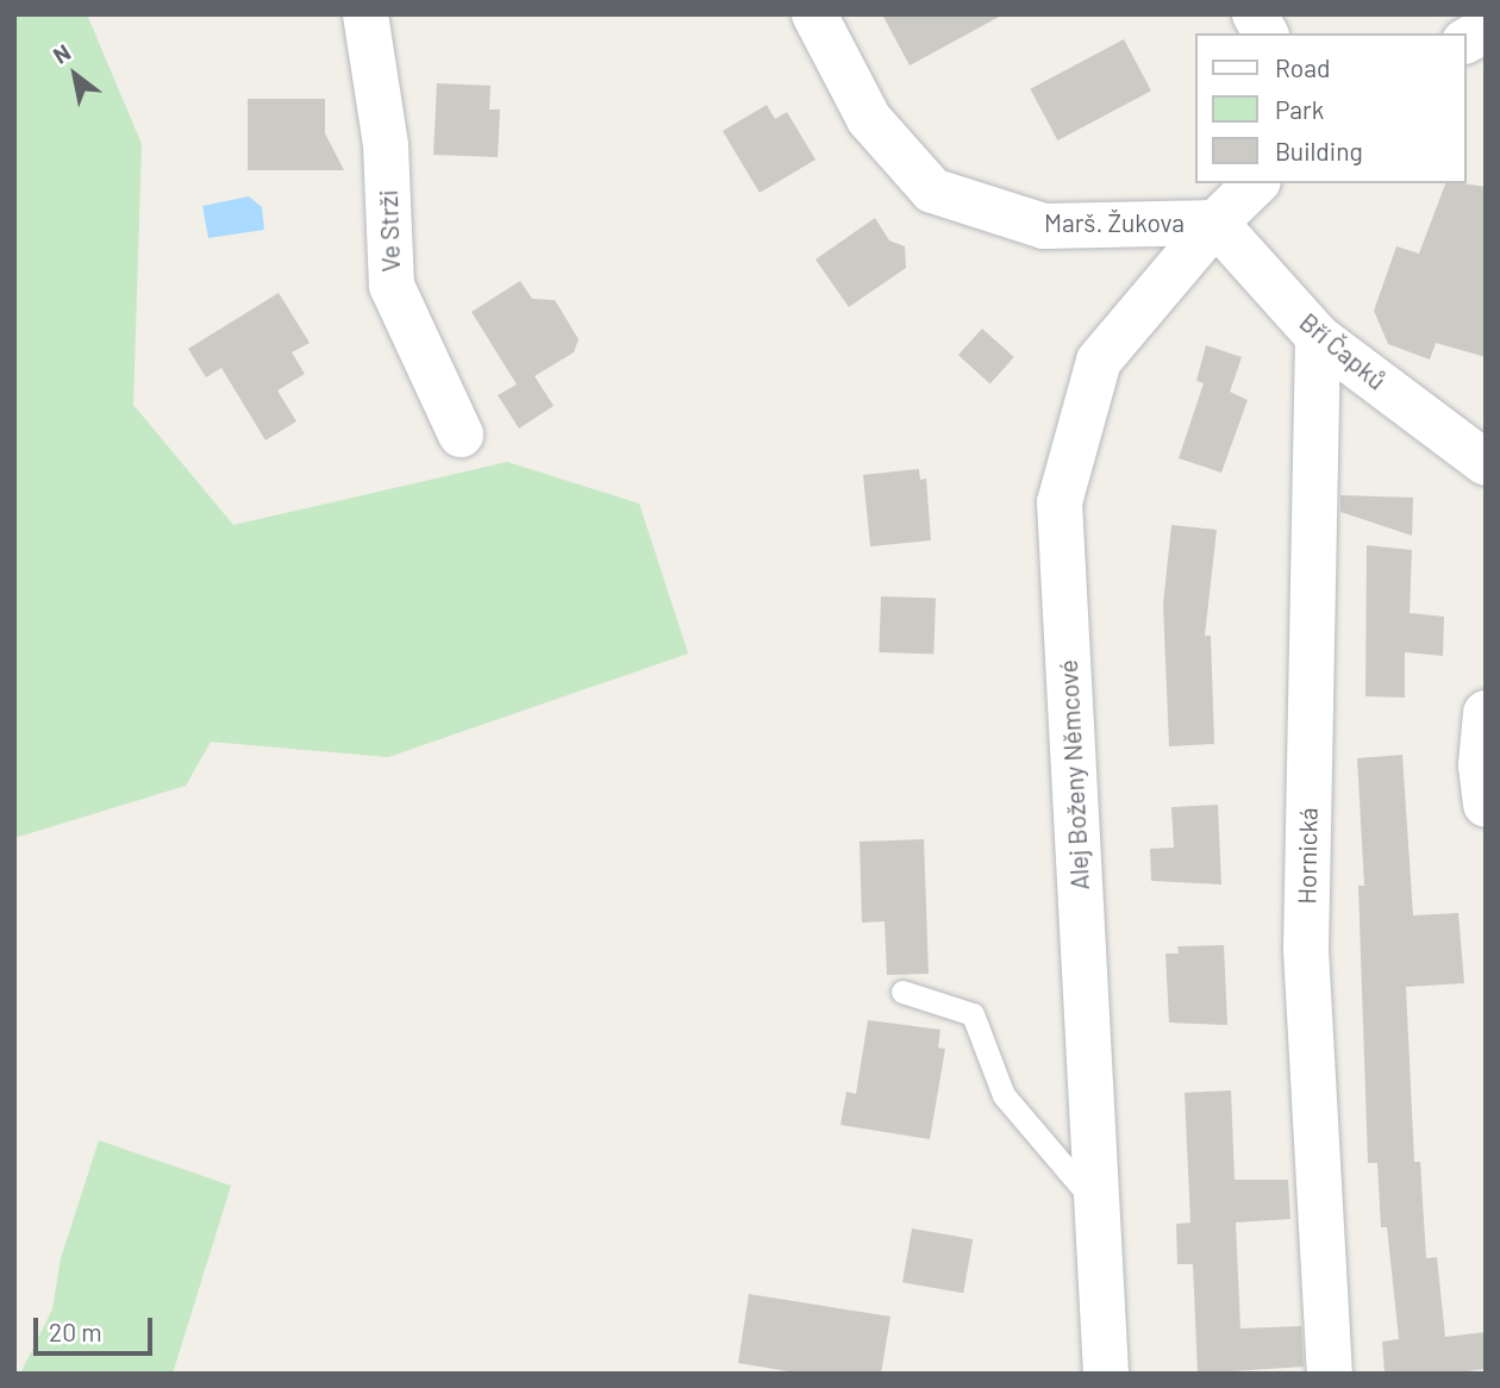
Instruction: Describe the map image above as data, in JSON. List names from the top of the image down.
{
  "streets": {
    "street": [
      "Marš. Žukova",
      "Ve Strži",
      "Bří Čapků",
      "Alej Boženy Němcové",
      "Hornická"
    ]
  },
  "crossings": [
    ["Marš. Žukova", "Bří Čapků"],
    ["Marš. Žukova", "Alej Boženy Němcové"],
    ["Bří Čapků", "Alej Boženy Němcové"],
    ["Bří Čapků", "Hornická"]
  ],
  "legend": ["Road", "Park", "Building"],
  "scale_bar": "20 m",
  "north": "top left"
}
